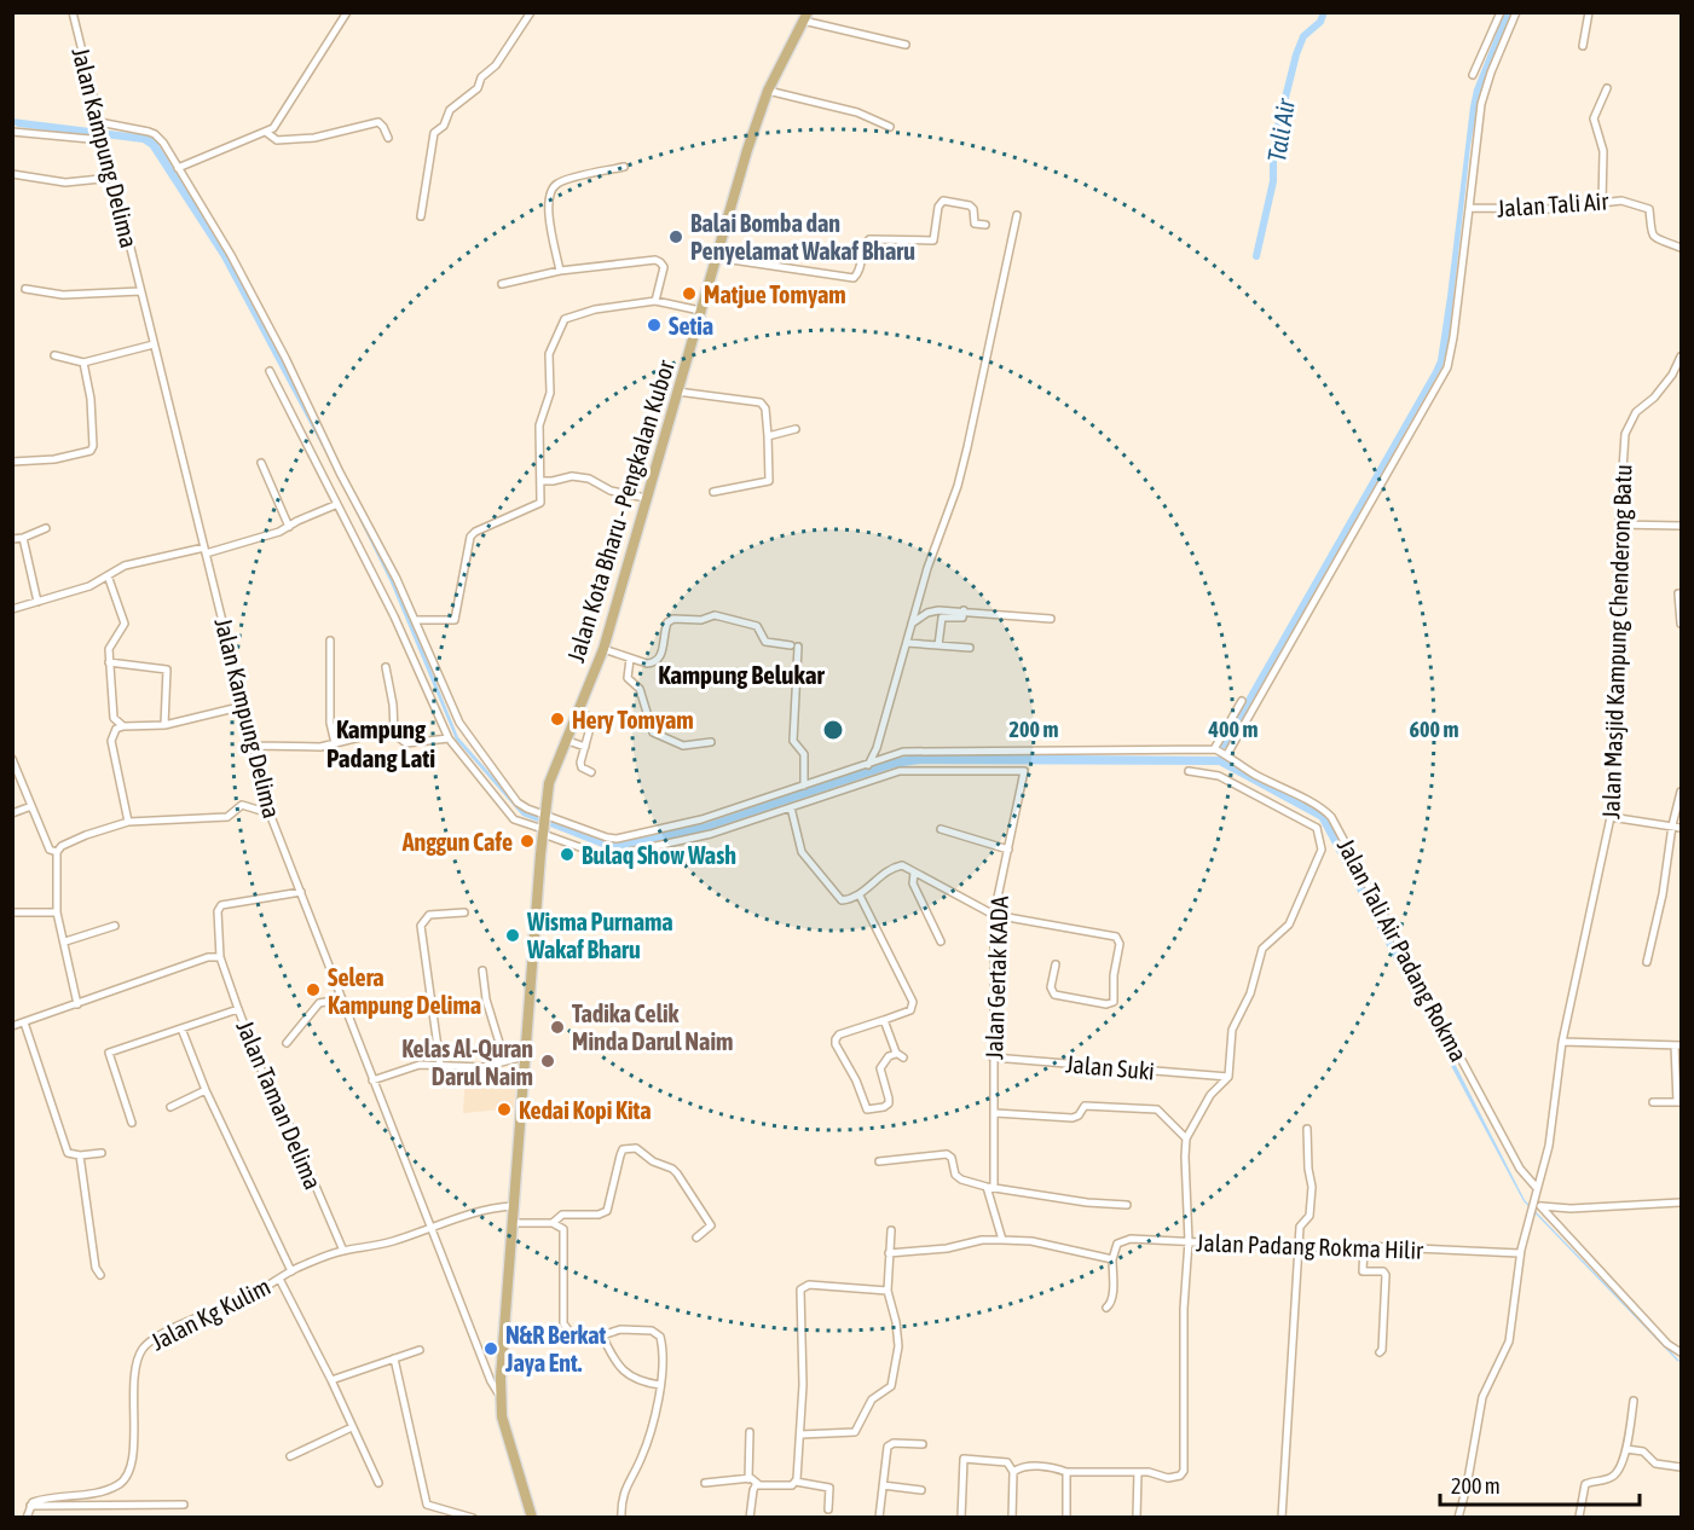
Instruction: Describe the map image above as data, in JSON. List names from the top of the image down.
{
  "streets": {
    "main road": ["Jalan Kota Bharu - Pengkalan Kubor"],
    "street": [
      "Jalan Kampung Delima",
      "Jalan Tali Air",
      "Jalan Masjid Kampung Chenderong Batu",
      "Jalan Tali Air Padang Rokma",
      "Jalan Gertak KADA",
      "Jalan Suki",
      "Jalan Taman Delima",
      "Jalan Padang Rokma Hilir",
      "Jalan Kg Kulim"
    ]
  },
  "crossings": [
    ["Jalan Kampung Delima", "Jalan Kota Bharu - Pengkalan Kubor"],
    ["Jalan Kampung Delima", "Jalan Taman Delima"],
    ["Jalan Kampung Delima", "Jalan Kg Kulim"],
    ["Jalan Kota Bharu - Pengkalan Kubor", "Jalan Kg Kulim"],
    ["Jalan Masjid Kampung Chenderong Batu", "Jalan Tali Air Padang Rokma"],
    ["Jalan Masjid Kampung Chenderong Batu", "Jalan Padang Rokma Hilir"],
    ["Jalan Gertak KADA", "Jalan Suki"],
    ["Jalan Taman Delima", "Jalan Kg Kulim"]
  ],
  "districts": ["Kampung Belukar", "Kampung Padang Lati"],
  "water": ["Tali Air"],
  "places": [
    "Balai Bomba dan Penyelamat Wakaf Bharu",
    "Matjue Tomyam",
    "Setia",
    "Hery Tomyam",
    "Anggun Cafe",
    "Bulaq Show Wash",
    "Wisma Purnama Wakaf Bharu",
    "Selera Kampung Delima",
    "Tadika Celik Minda Darul Naim",
    "Kelas Al-Quran Darul Naim",
    "Kedai Kopi Kita",
    "N&R Berkat Jaya Ent."
  ],
  "scale_bar": "200 m",
  "rings": ["200 m", "400 m", "600 m"]
}
